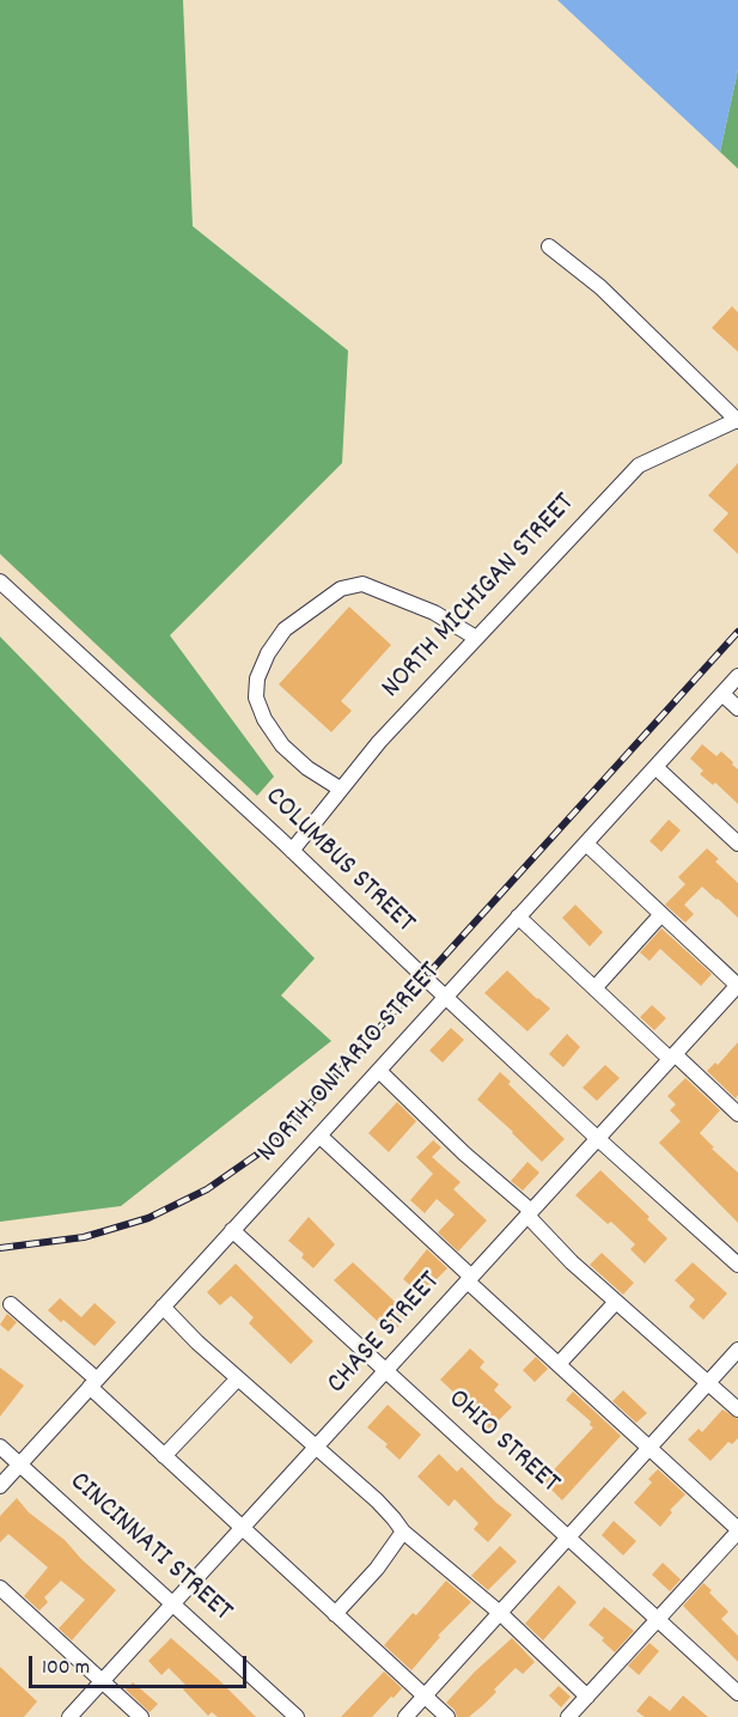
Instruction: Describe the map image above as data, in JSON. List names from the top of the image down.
{
  "streets": {
    "street": [
      "NORTH MICHIGAN STREET",
      "COLUMBUS STREET",
      "NORTH ONTARIO STREET",
      "CHASE STREET",
      "OHIO STREET",
      "CINCINNATI STREET"
    ]
  },
  "crossings": [
    ["NORTH MICHIGAN STREET", "COLUMBUS STREET"],
    ["COLUMBUS STREET", "NORTH ONTARIO STREET"],
    ["COLUMBUS STREET", "CHASE STREET"],
    ["NORTH ONTARIO STREET", "OHIO STREET"],
    ["NORTH ONTARIO STREET", "CINCINNATI STREET"],
    ["CHASE STREET", "OHIO STREET"],
    ["CHASE STREET", "CINCINNATI STREET"]
  ],
  "scale_bar": "100 m"
}
